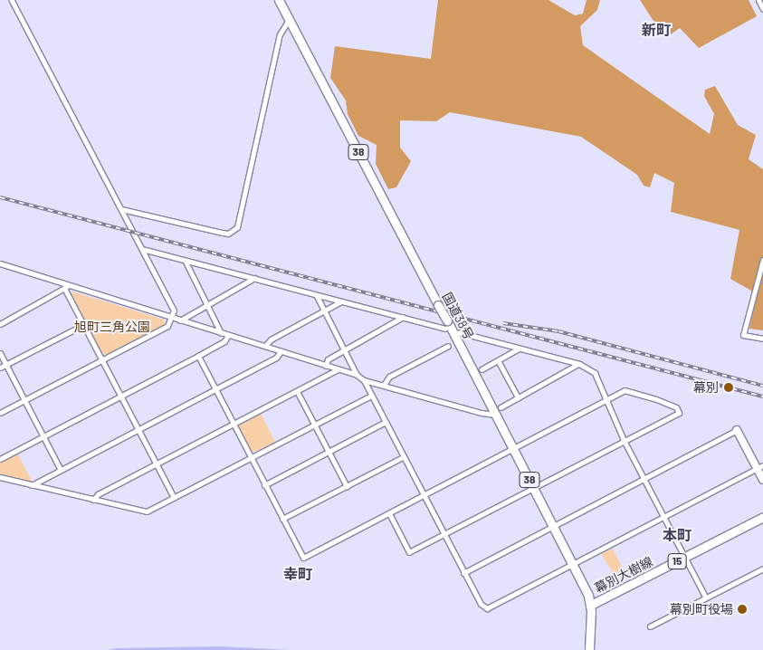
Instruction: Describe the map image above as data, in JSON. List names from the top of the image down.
{
  "streets": {
    "main road": [
      "38",
      "国道38号",
      "15",
      "幕別大樹線"
    ]
  },
  "crossings": [
    ["国道38号", "幕別大樹線"]
  ],
  "districts": ["新町", "本町", "幸町"],
  "parks": ["旭町三角公園"],
  "places": ["幕別", "幕別町役場"]
}
